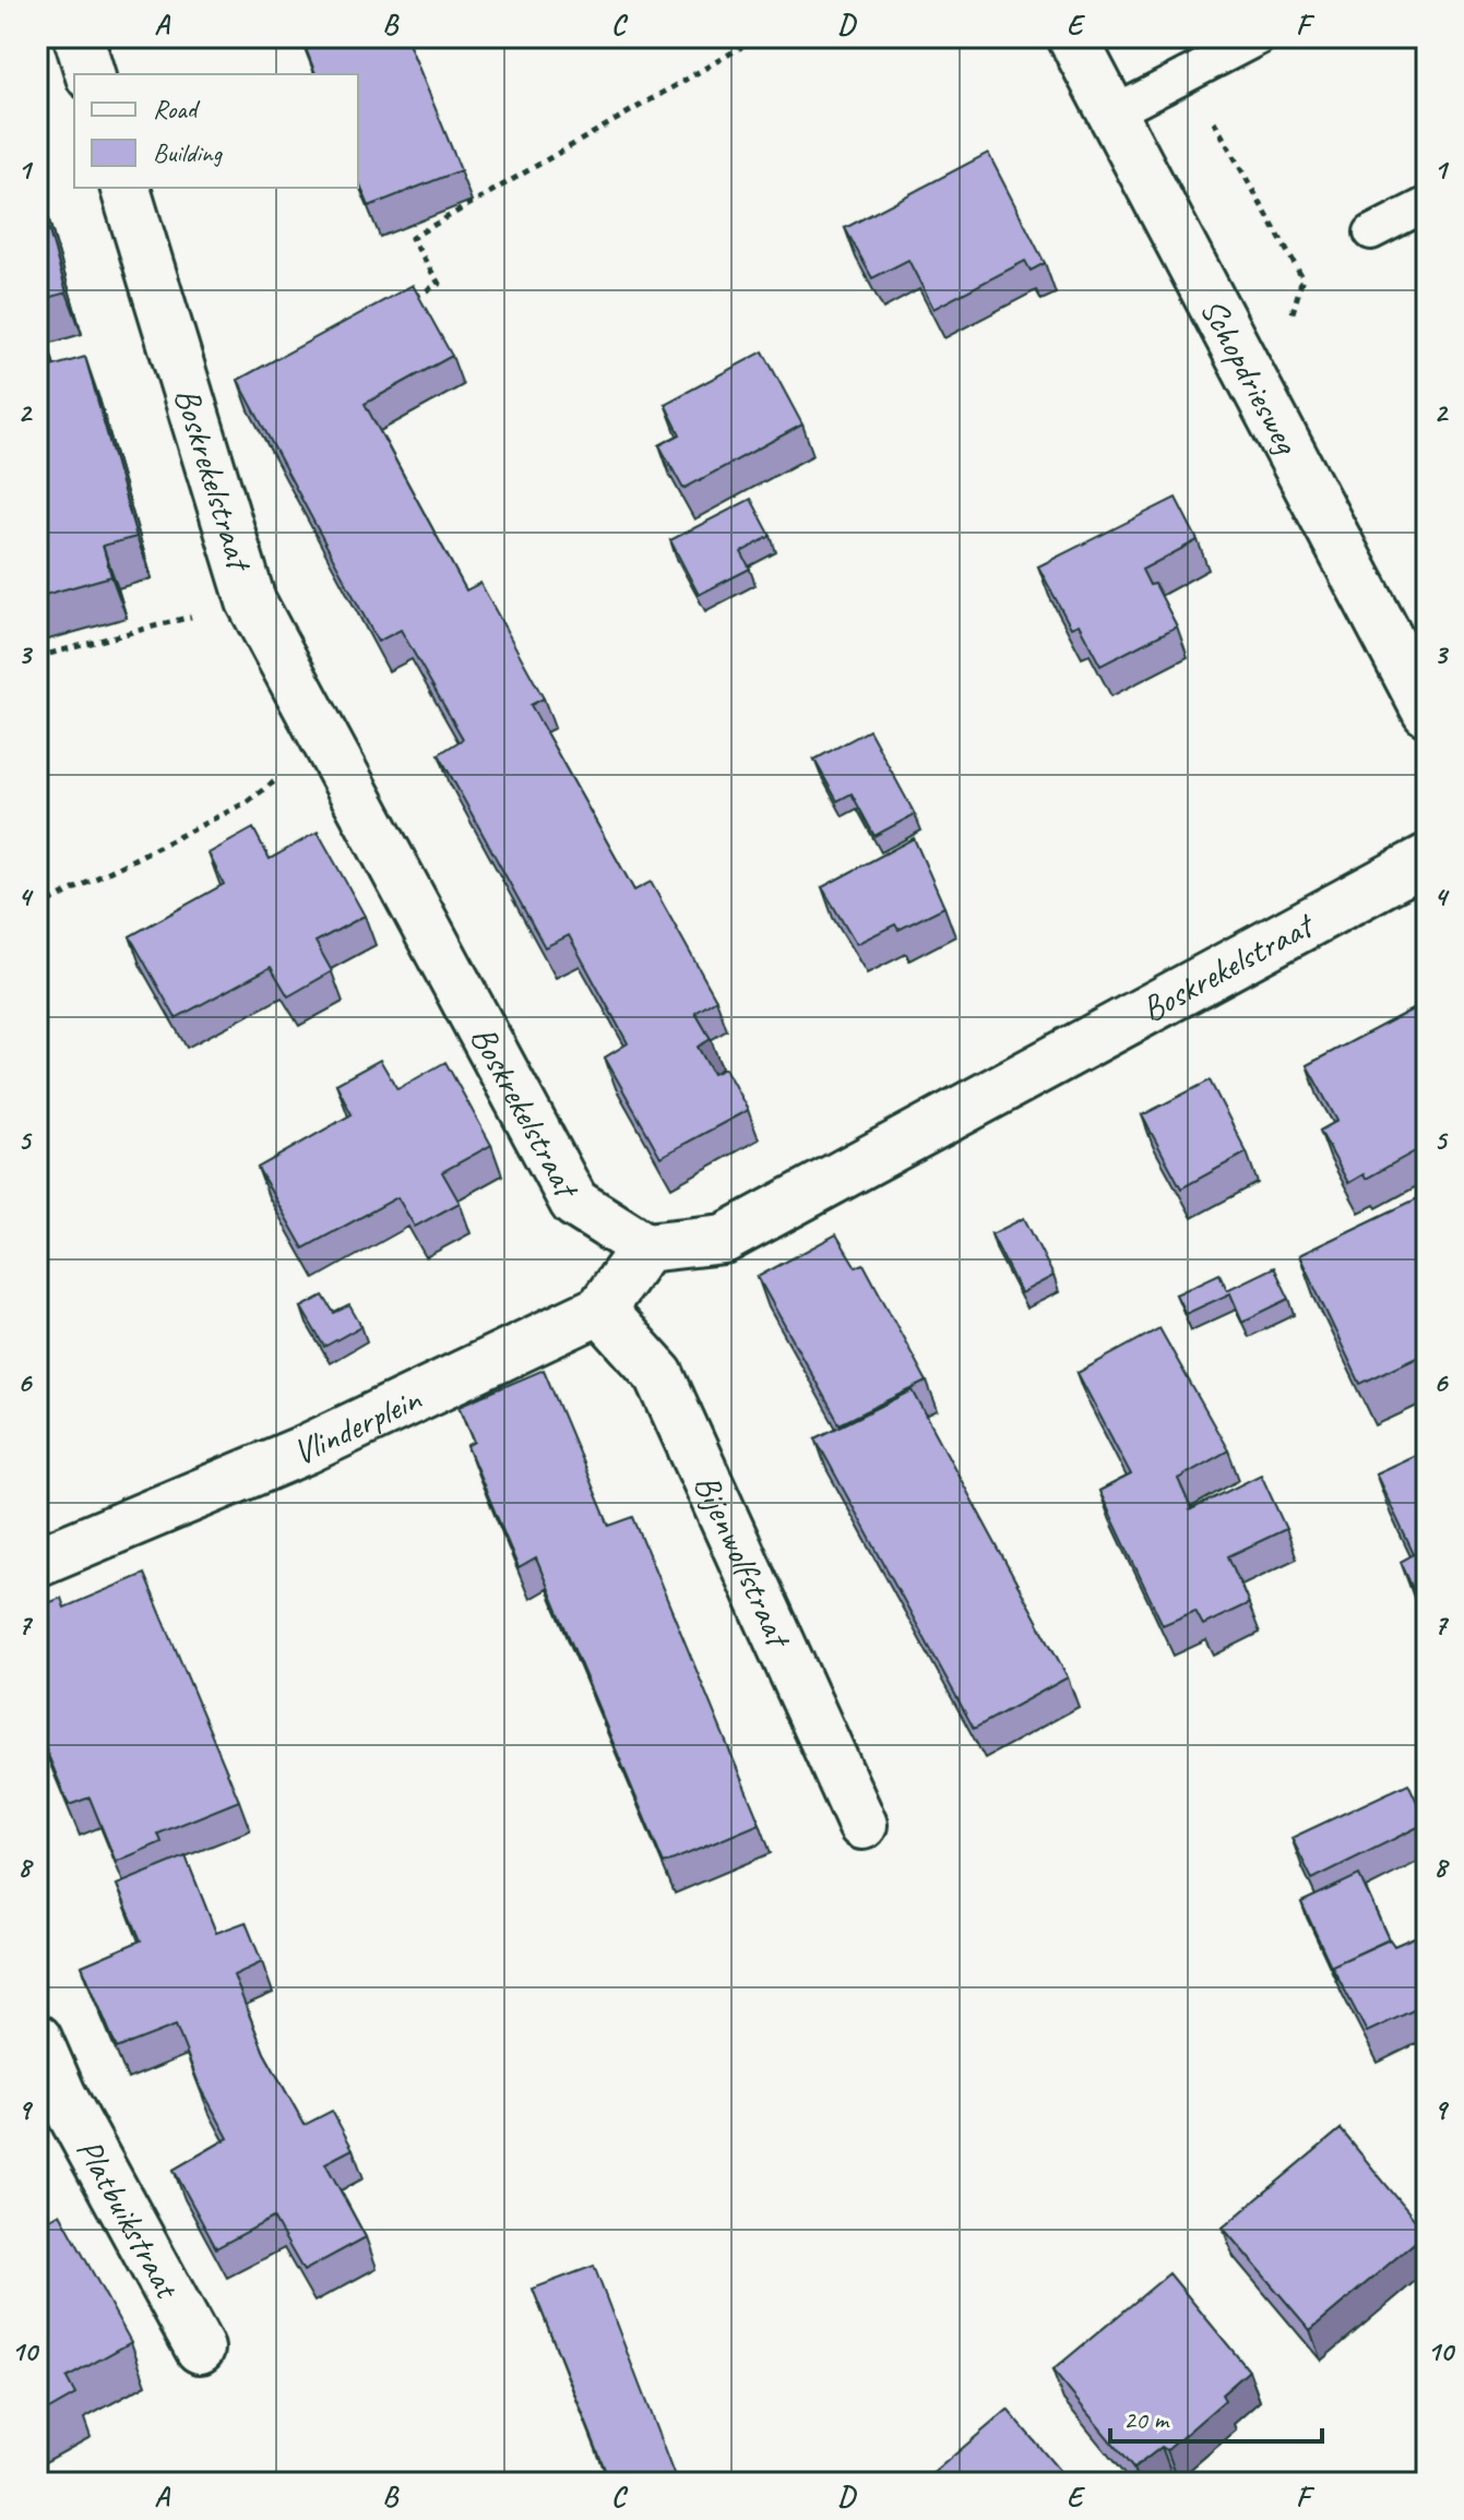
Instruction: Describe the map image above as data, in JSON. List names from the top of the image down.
{
  "streets": {
    "street": [
      "Schopdriesweg",
      "Boskrekelstraat",
      "Vlinderplein",
      "Bijenwolfstraat",
      "Platbuikstraat"
    ]
  },
  "crossings": [
    ["Boskrekelstraat", "Vlinderplein"],
    ["Vlinderplein", "Bijenwolfstraat"]
  ],
  "legend": ["Road", "Building"],
  "scale_bar": "20 m",
  "grid": {
    "columns": [
      "A",
      "B",
      "C",
      "D",
      "E",
      "F"
    ],
    "rows": [
      "1",
      "2",
      "3",
      "4",
      "5",
      "6",
      "7",
      "8",
      "9",
      "10"
    ]
  }
}
